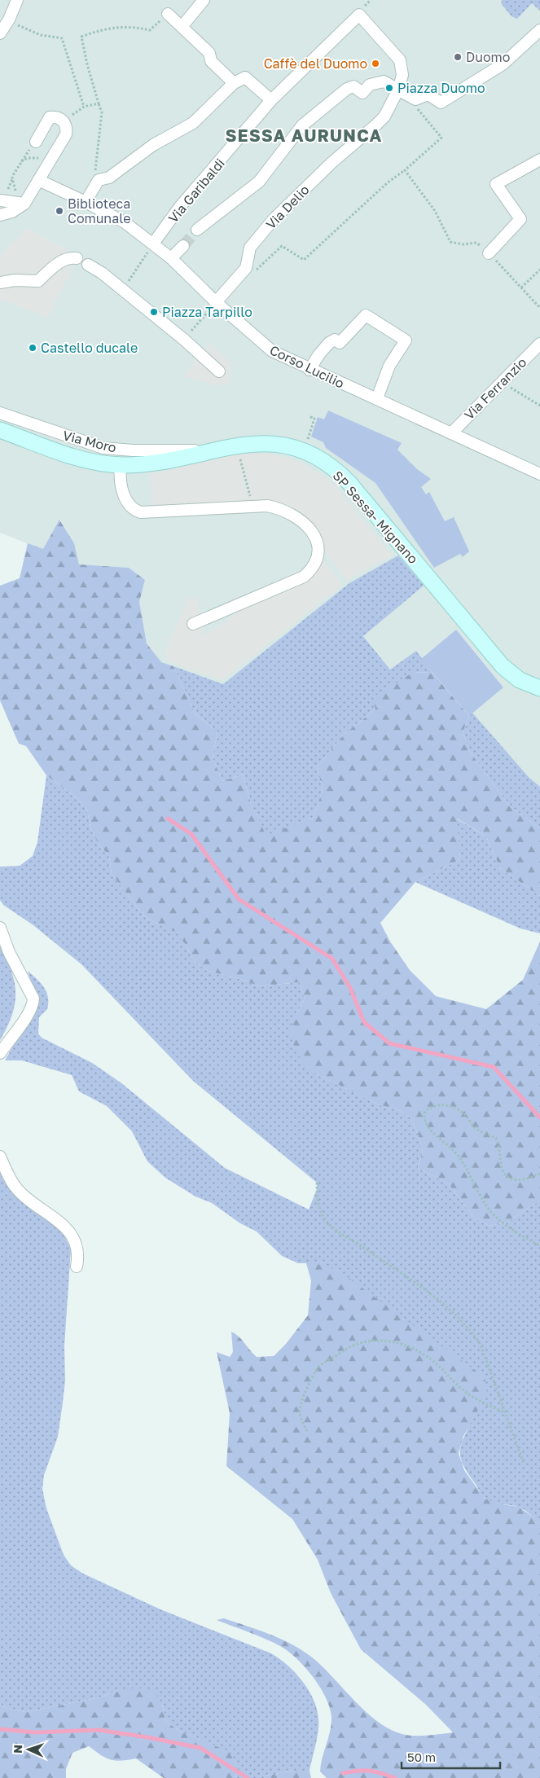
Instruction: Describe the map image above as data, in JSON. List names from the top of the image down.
{
  "streets": {
    "street": [
      "Via Garibaldi",
      "Via Delio",
      "Corso Lucilio",
      "Via Ferranzio",
      "Via Moro",
      "SP Sessa- Mignano"
    ]
  },
  "crossings": [
    ["Via Garibaldi", "Via Delio"],
    ["Via Garibaldi", "Corso Lucilio"],
    ["Via Delio", "Corso Lucilio"],
    ["Corso Lucilio", "Via Ferranzio"],
    ["Via Moro", "SP Sessa- Mignano"]
  ],
  "districts": ["SESSA AURUNCA"],
  "places": [
    "Duomo",
    "Caffè del Duomo",
    "Piazza Duomo",
    "Biblioteca Comunale",
    "Piazza Tarpillo",
    "Castello ducale"
  ],
  "scale_bar": "50 m",
  "north": "left"
}
